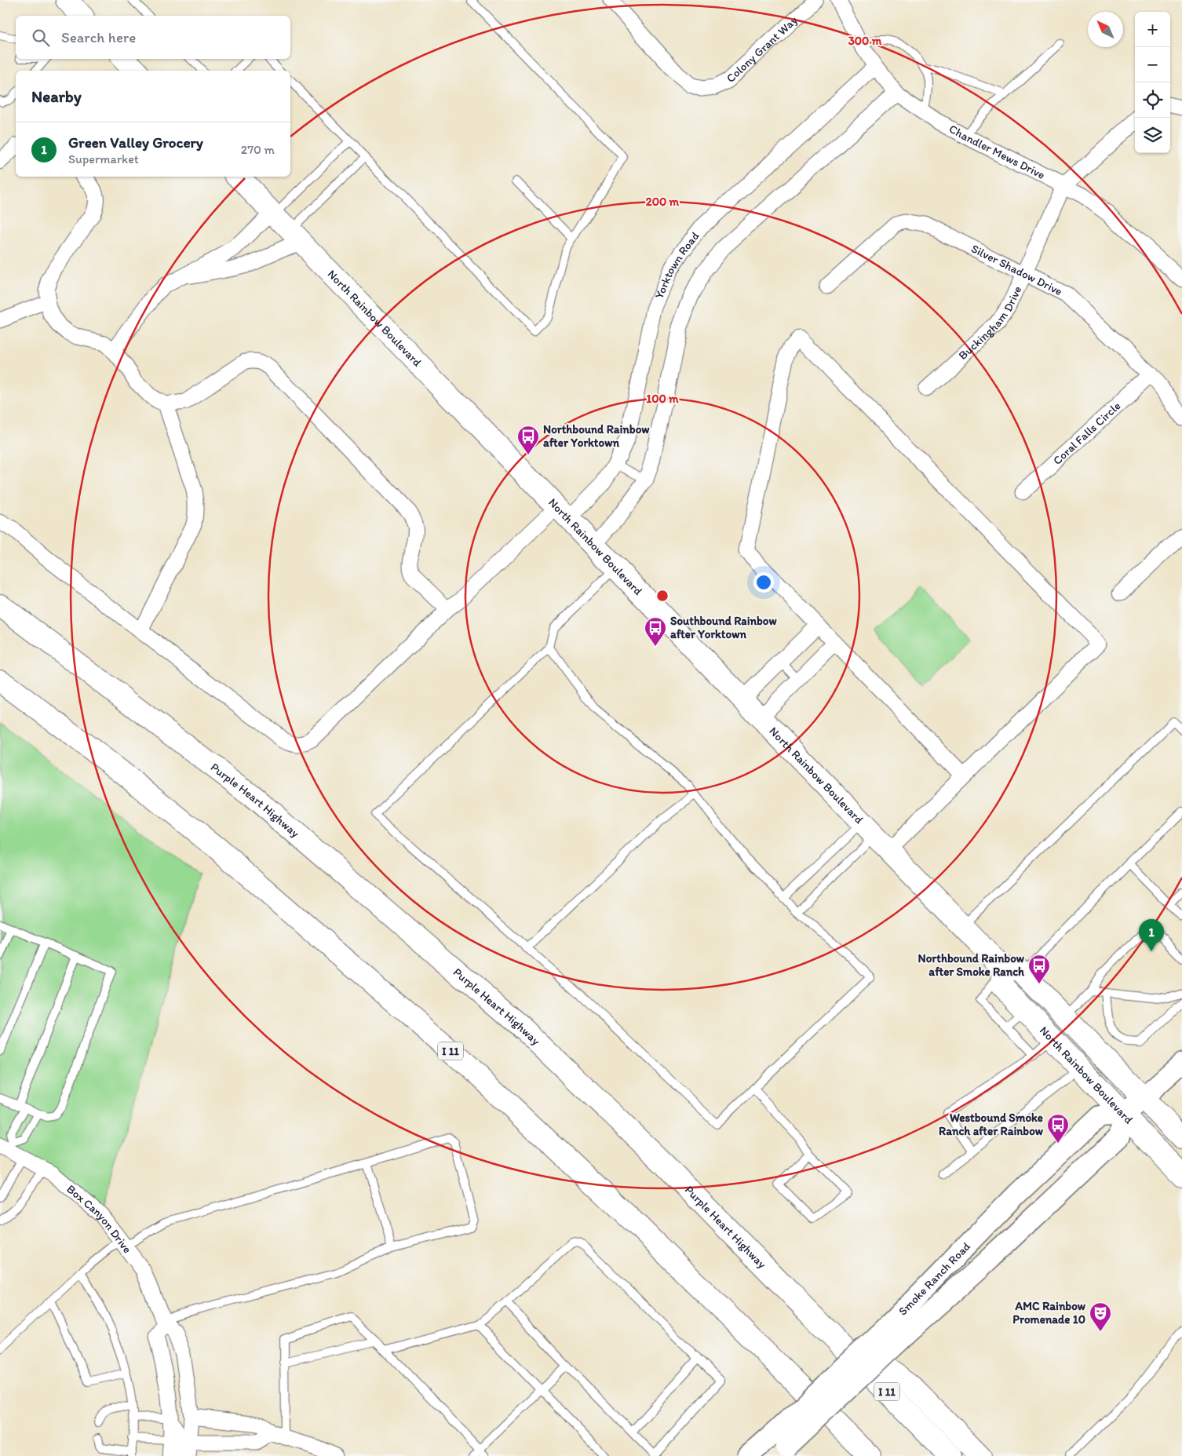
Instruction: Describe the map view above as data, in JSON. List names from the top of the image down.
{
  "streets": {
    "main road": [
      "North Rainbow Boulevard",
      "Purple Heart Highway",
      "I 11",
      "Smoke Ranch Road"
    ],
    "street": [
      "Colony Grant Way",
      "Chandler Mews Drive",
      "Yorktown Road",
      "Silver Shadow Drive",
      "Buckingham Drive",
      "Coral Falls Circle",
      "Box Canyon Drive"
    ]
  },
  "crossings": [
    ["Chandler Mews Drive", "Yorktown Road"],
    ["Chandler Mews Drive", "Buckingham Drive"],
    ["Yorktown Road", "North Rainbow Boulevard"],
    ["Silver Shadow Drive", "Buckingham Drive"],
    ["Silver Shadow Drive", "Coral Falls Circle"],
    ["North Rainbow Boulevard", "Smoke Ranch Road"]
  ],
  "places": {
    "bus stop": [
      "Northbound Rainbow after Yorktown",
      "Southbound Rainbow after Yorktown",
      "Northbound Rainbow after Smoke Ranch",
      "Westbound Smoke Ranch after Rainbow"
    ],
    "theatre": ["AMC Rainbow Promenade 10"]
  },
  "north": "top left",
  "page": {
    "map_buttons": ["+", "−"],
    "search": "Search here",
    "heading": "Nearby",
    "list": [
      {
        "mark": "1",
        "name": "Green Valley Grocery",
        "note": "Supermarket",
        "value": "270 m"
      }
    ],
    "pins": "1"
  },
  "rings": ["300 m", "200 m", "100 m"]
}
